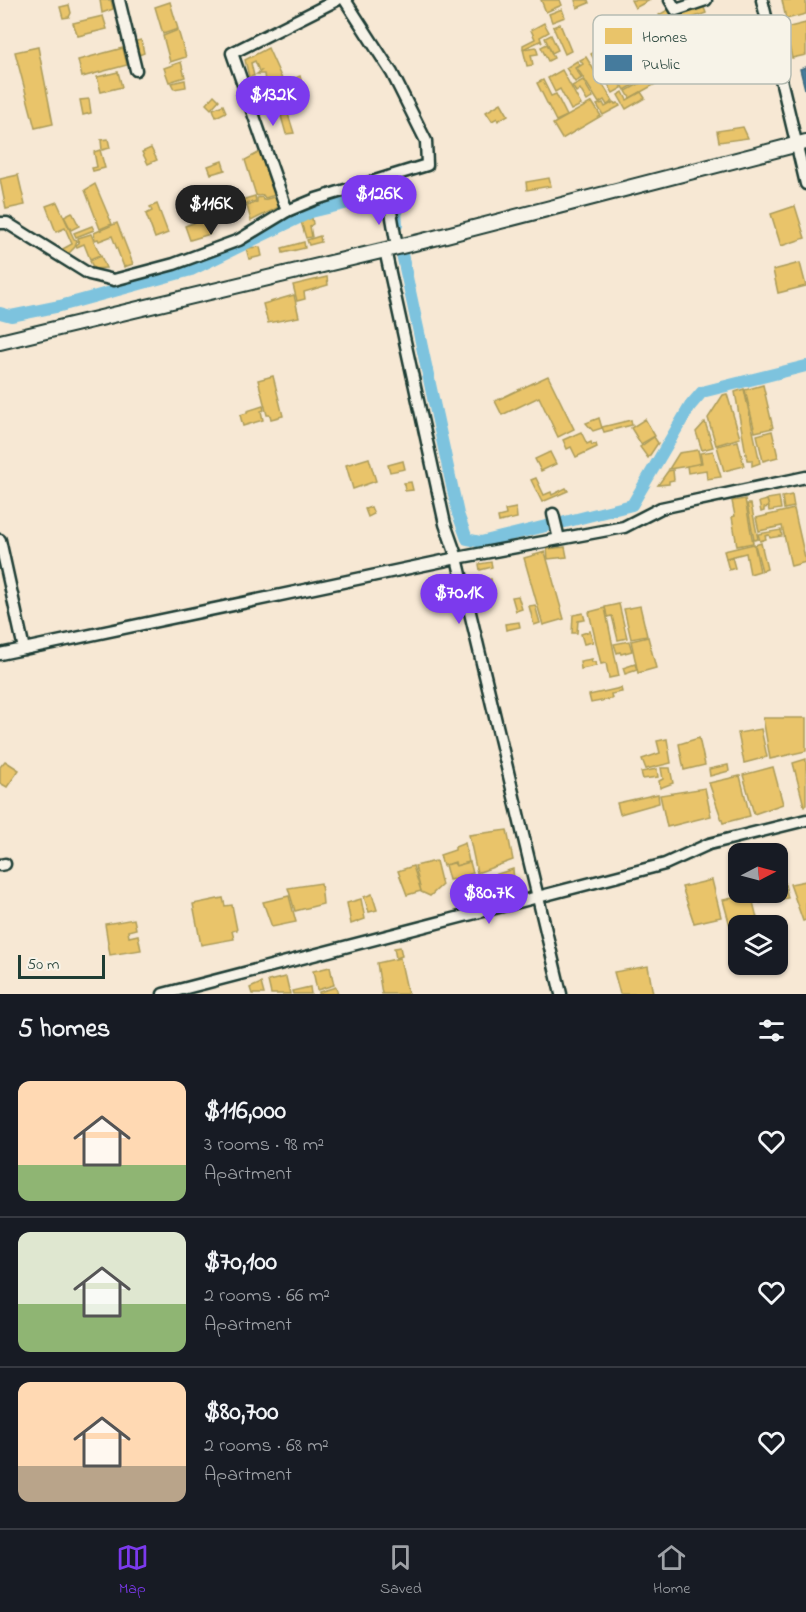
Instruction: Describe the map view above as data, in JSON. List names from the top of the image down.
{
  "legend": ["Homes", "Public"],
  "scale_bar": "50 m",
  "north": "right",
  "page": {
    "price": [
      "$132K",
      "$126K",
      "$116K",
      "$70.1K",
      "$80.7K"
    ],
    "scale": "50 m",
    "heading": "5 homes",
    "list": [
      {
        "name": "$116,000",
        "note": "3 rooms · 98 m² · Apartment"
      },
      {
        "name": "$70,100",
        "note": "2 rooms · 66 m² · Apartment"
      },
      {
        "name": "$80,700",
        "note": "2 rooms · 68 m² · Apartment"
      }
    ],
    "tabs": ["Map", "Saved", "Home"]
  }
}
